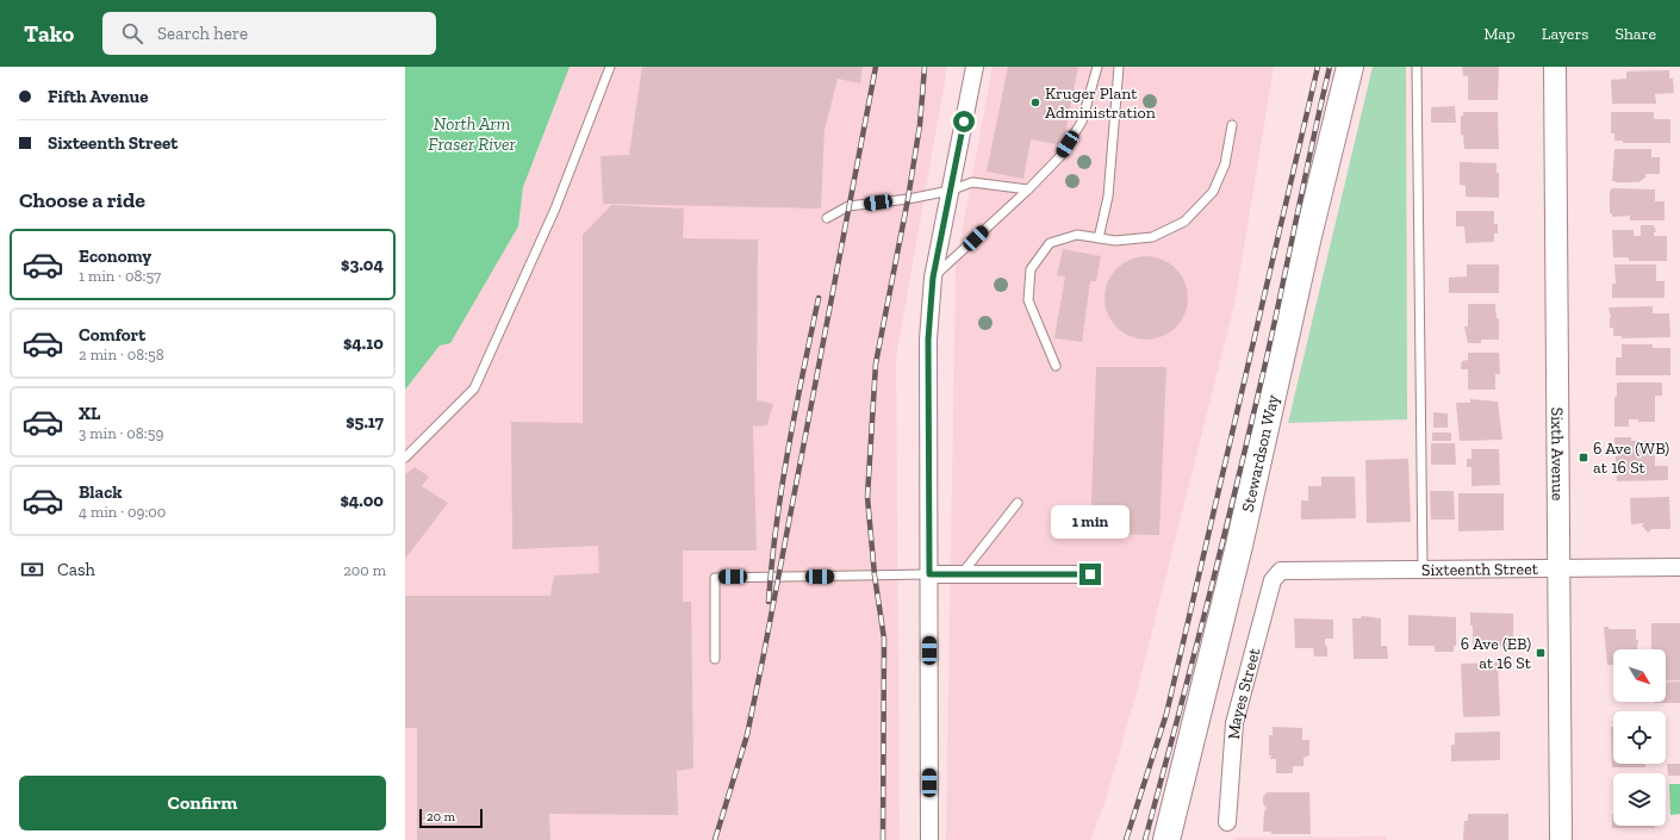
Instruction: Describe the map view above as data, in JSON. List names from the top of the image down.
{
  "streets": {
    "main road": ["Stewardson Way"],
    "street": ["Sixth Avenue", "Sixteenth Street", "Mayes Street"]
  },
  "crossings": [
    ["Sixth Avenue", "Sixteenth Street"],
    ["Sixteenth Street", "Mayes Street"]
  ],
  "water": ["North Arm Fraser River"],
  "places": {
    "other": ["Kruger Plant Administration"],
    "transit": ["6 Ave (WB) at 16 St", "6 Ave (EB) at 16 St"]
  },
  "scale_bar": "20 m",
  "north": "bottom right",
  "page": {
    "header": "Tako",
    "search": "Search here",
    "nav": ["Map", "Layers", "Share"],
    "banner": ["Fifth Avenue", "Sixteenth Street"],
    "heading": "Choose a ride",
    "list": [
      {
        "name": "Economy",
        "note": "1 min · 08:57",
        "value": "$3.04"
      },
      {
        "name": "Comfort",
        "note": "2 min · 08:58",
        "value": "$4.10"
      },
      {
        "name": "XL",
        "note": "3 min · 08:59",
        "value": "$5.17"
      },
      {
        "name": "Black",
        "note": "4 min · 09:00",
        "value": "$4.00"
      }
    ],
    "bubble": "1 min",
    "pay": ["Cash", "200 m"],
    "buttons": "Confirm",
    "scale": "20 m"
  }
}
